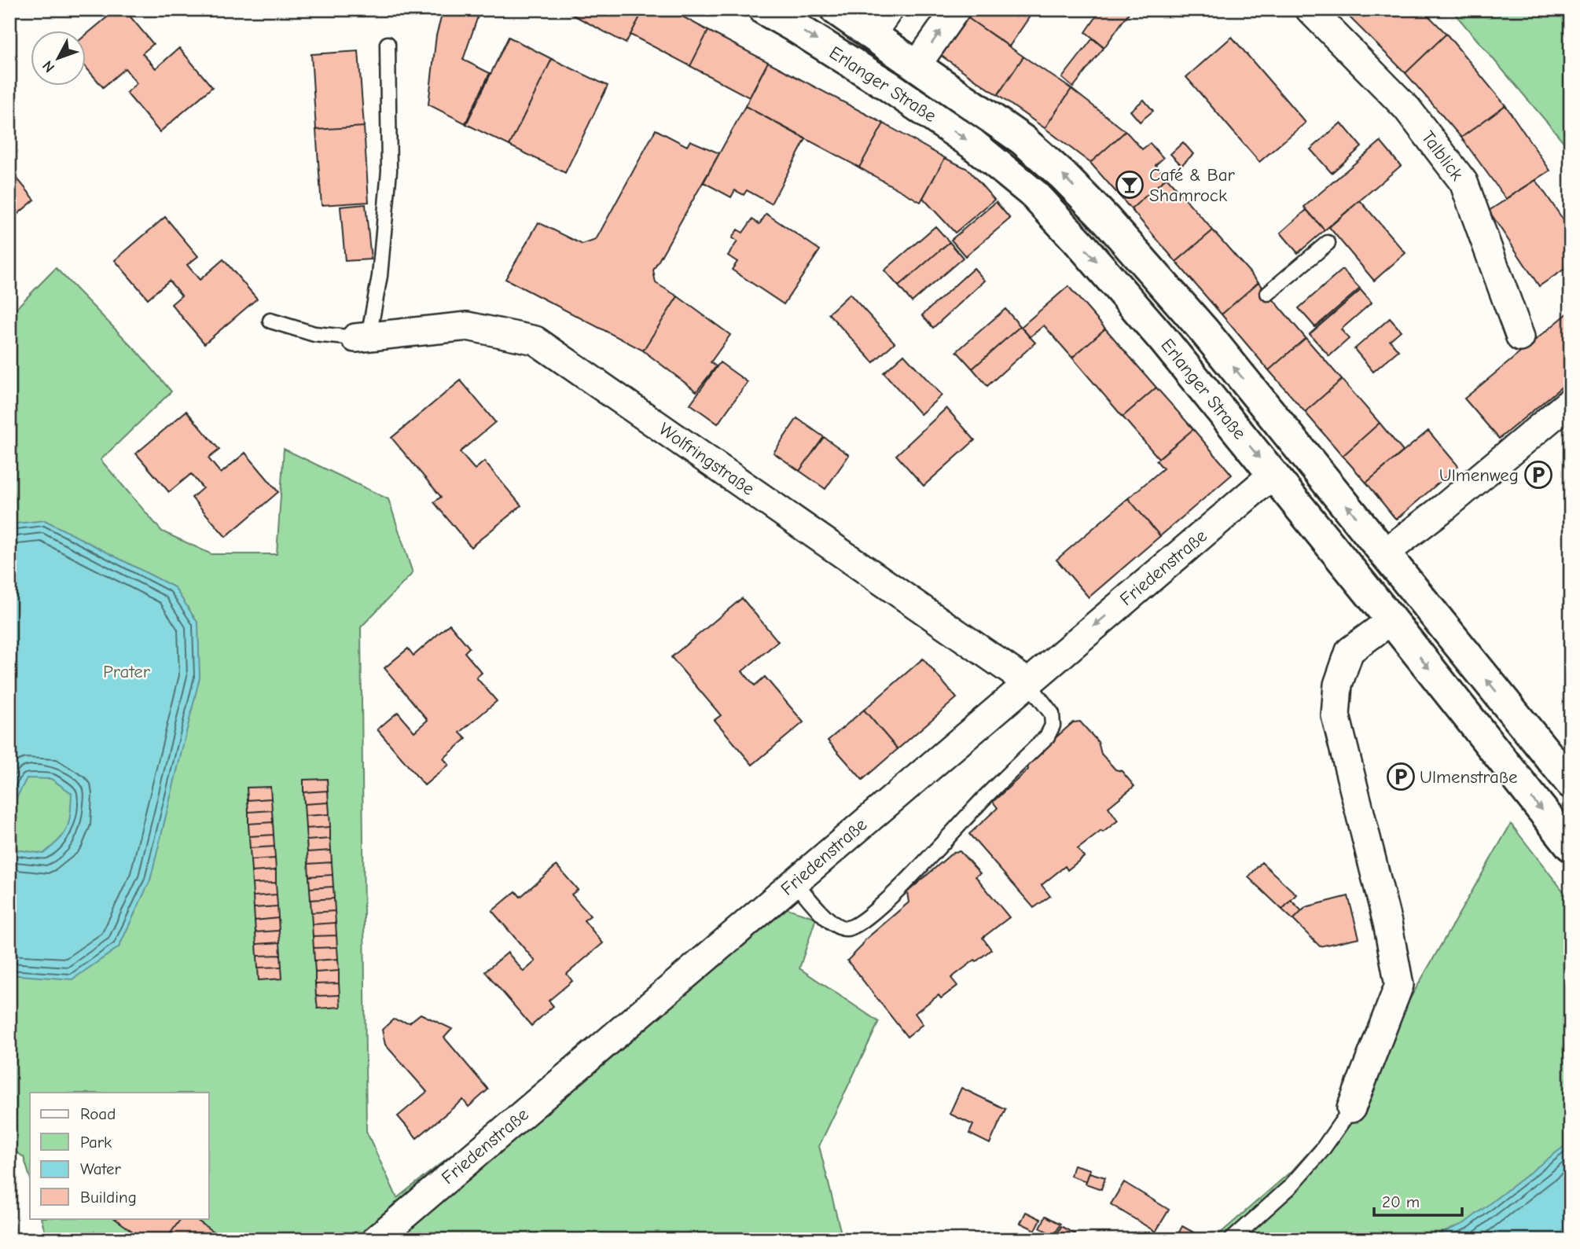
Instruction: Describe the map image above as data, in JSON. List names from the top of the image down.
{
  "streets": {
    "main road": ["Erlanger Straße"],
    "street": ["Talblick", "Wolfringstraße", "Friedenstraße"]
  },
  "crossings": [
    ["Erlanger Straße", "Friedenstraße"],
    ["Wolfringstraße", "Friedenstraße"]
  ],
  "parks": ["Prater"],
  "places": {
    "bar": ["Café & Bar Shamrock"],
    "parking": ["Ulmenweg", "Ulmenstraße"]
  },
  "legend": [
    "Road",
    "Park",
    "Water",
    "Building"
  ],
  "scale_bar": "20 m",
  "north": "bottom left"
}
